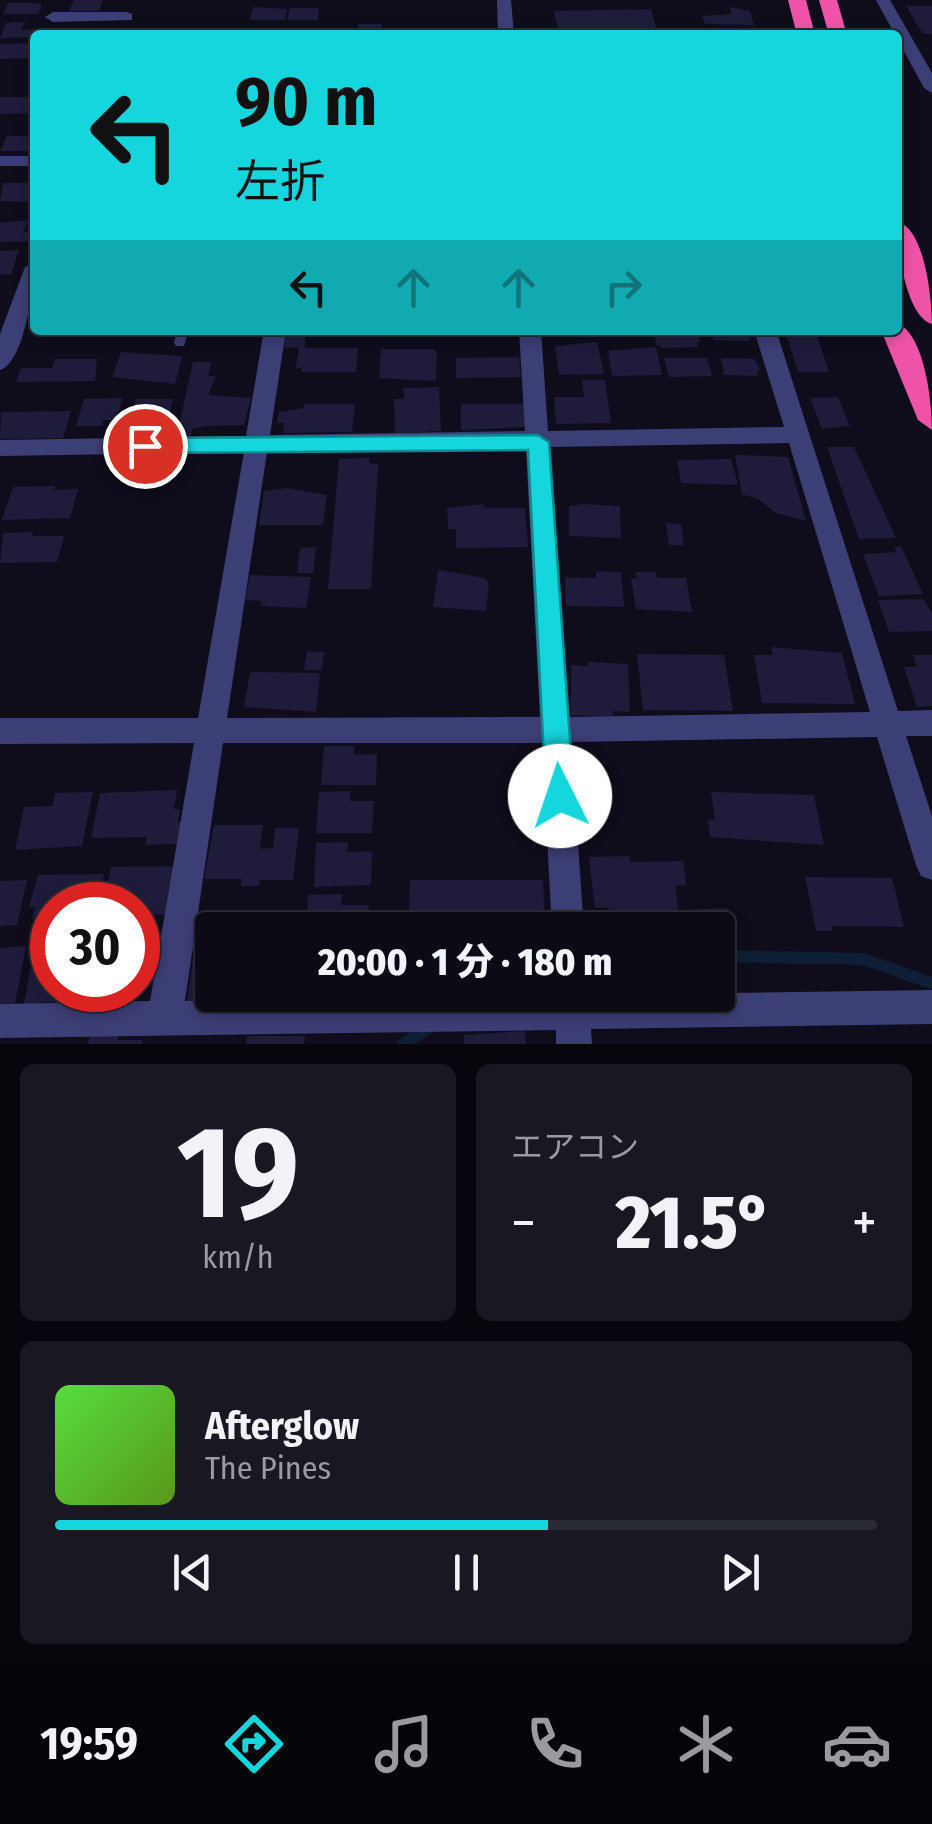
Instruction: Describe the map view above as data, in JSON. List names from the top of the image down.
{
  "page": {
    "turn": ["90 m", "左折"],
    "limit": "30",
    "trip": "20:00 · 1 分 · 180 m",
    "tile": [
      ["19", "km/h"],
      "エアコン"
    ],
    "heat": ["−", "21.5°", "+"],
    "song": ["Afterglow", "The Pines"],
    "tabs": "19:59"
  }
}
